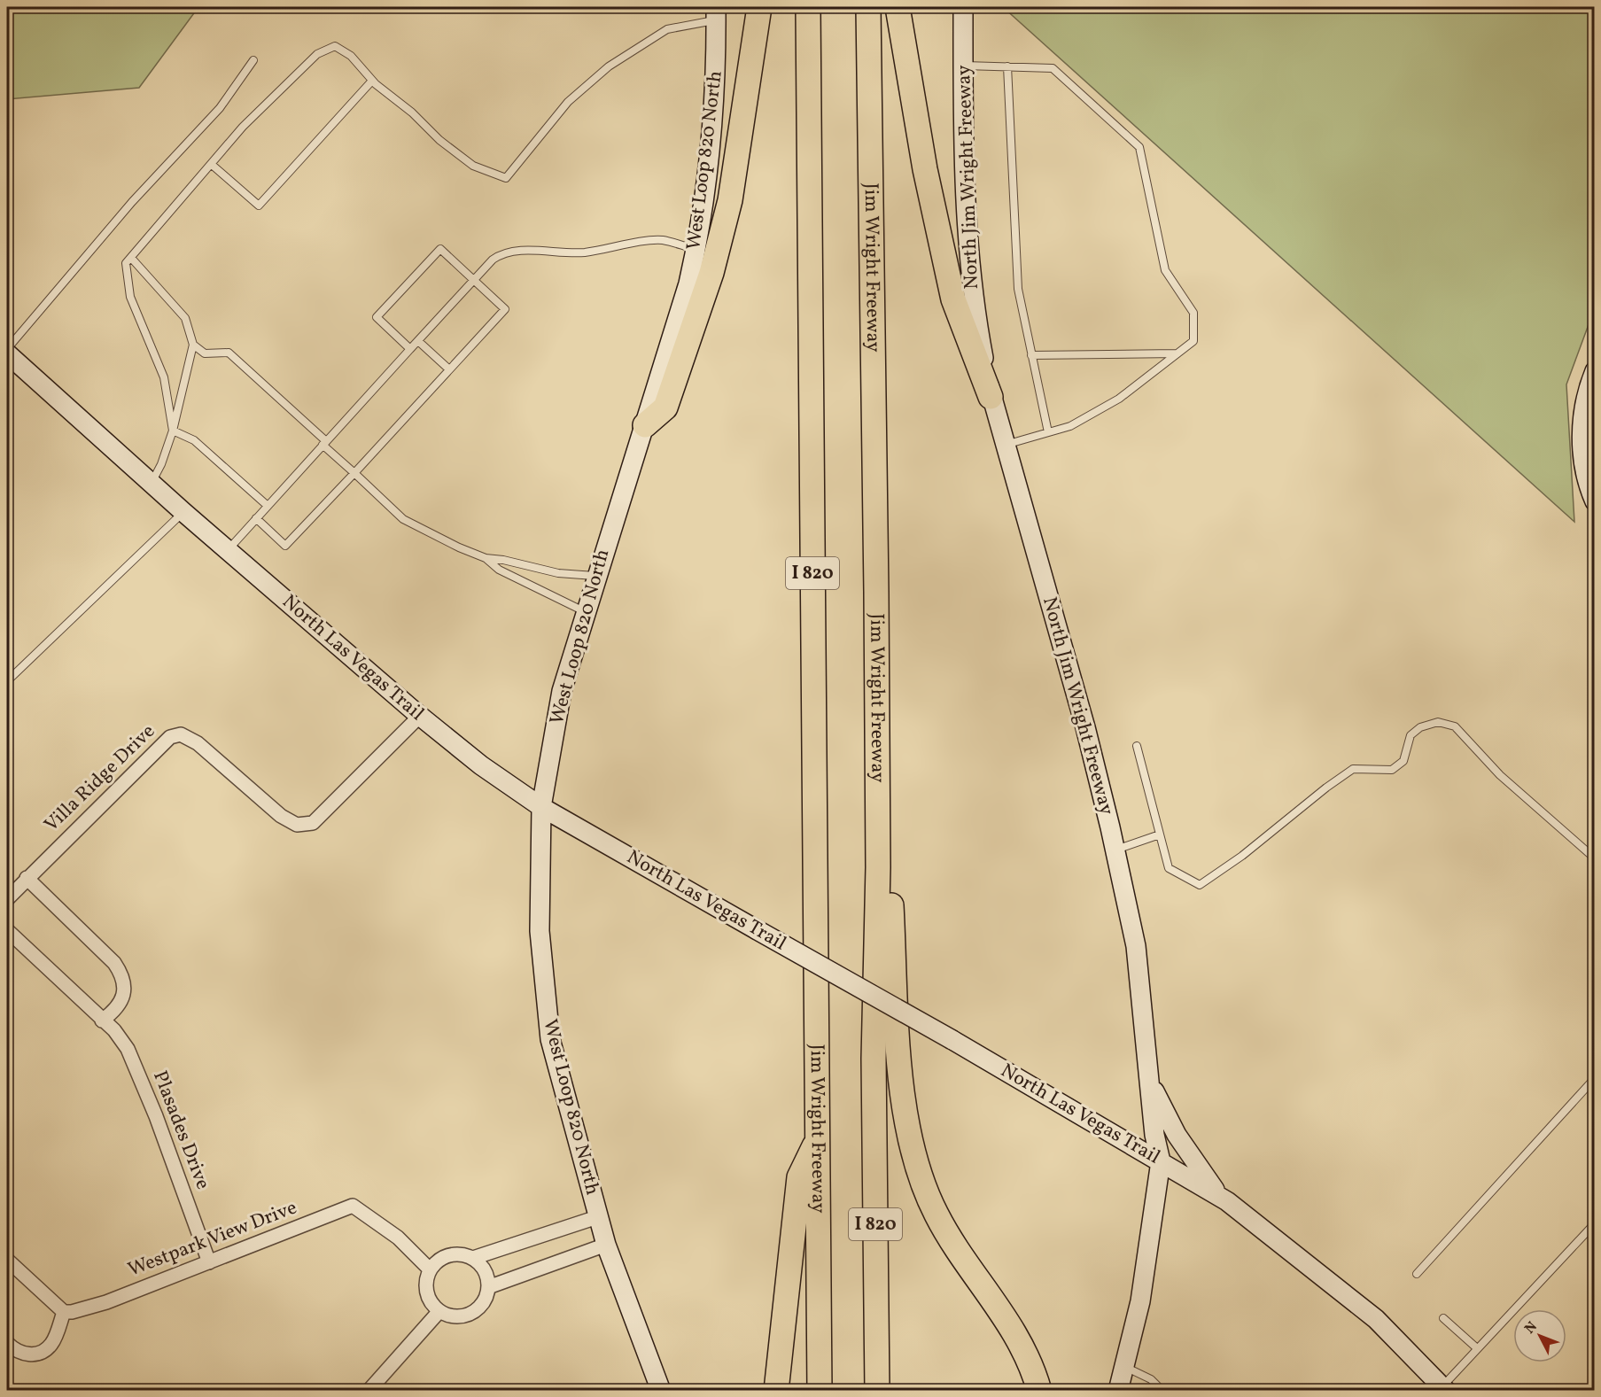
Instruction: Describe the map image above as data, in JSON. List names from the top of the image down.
{
  "streets": {
    "highway": ["Jim Wright Freeway", "I 820"],
    "street": [
      "West Loop 820 North",
      "North Jim Wright Freeway",
      "North Las Vegas Trail",
      "Villa Ridge Drive",
      "Plasades Drive",
      "Westpark View Drive"
    ]
  },
  "crossings": [
    ["West Loop 820 North", "North Las Vegas Trail"],
    ["North Jim Wright Freeway", "North Las Vegas Trail"],
    ["North Las Vegas Trail", "Villa Ridge Drive"],
    ["Plasades Drive", "Westpark View Drive"]
  ],
  "north": "top left"
}
